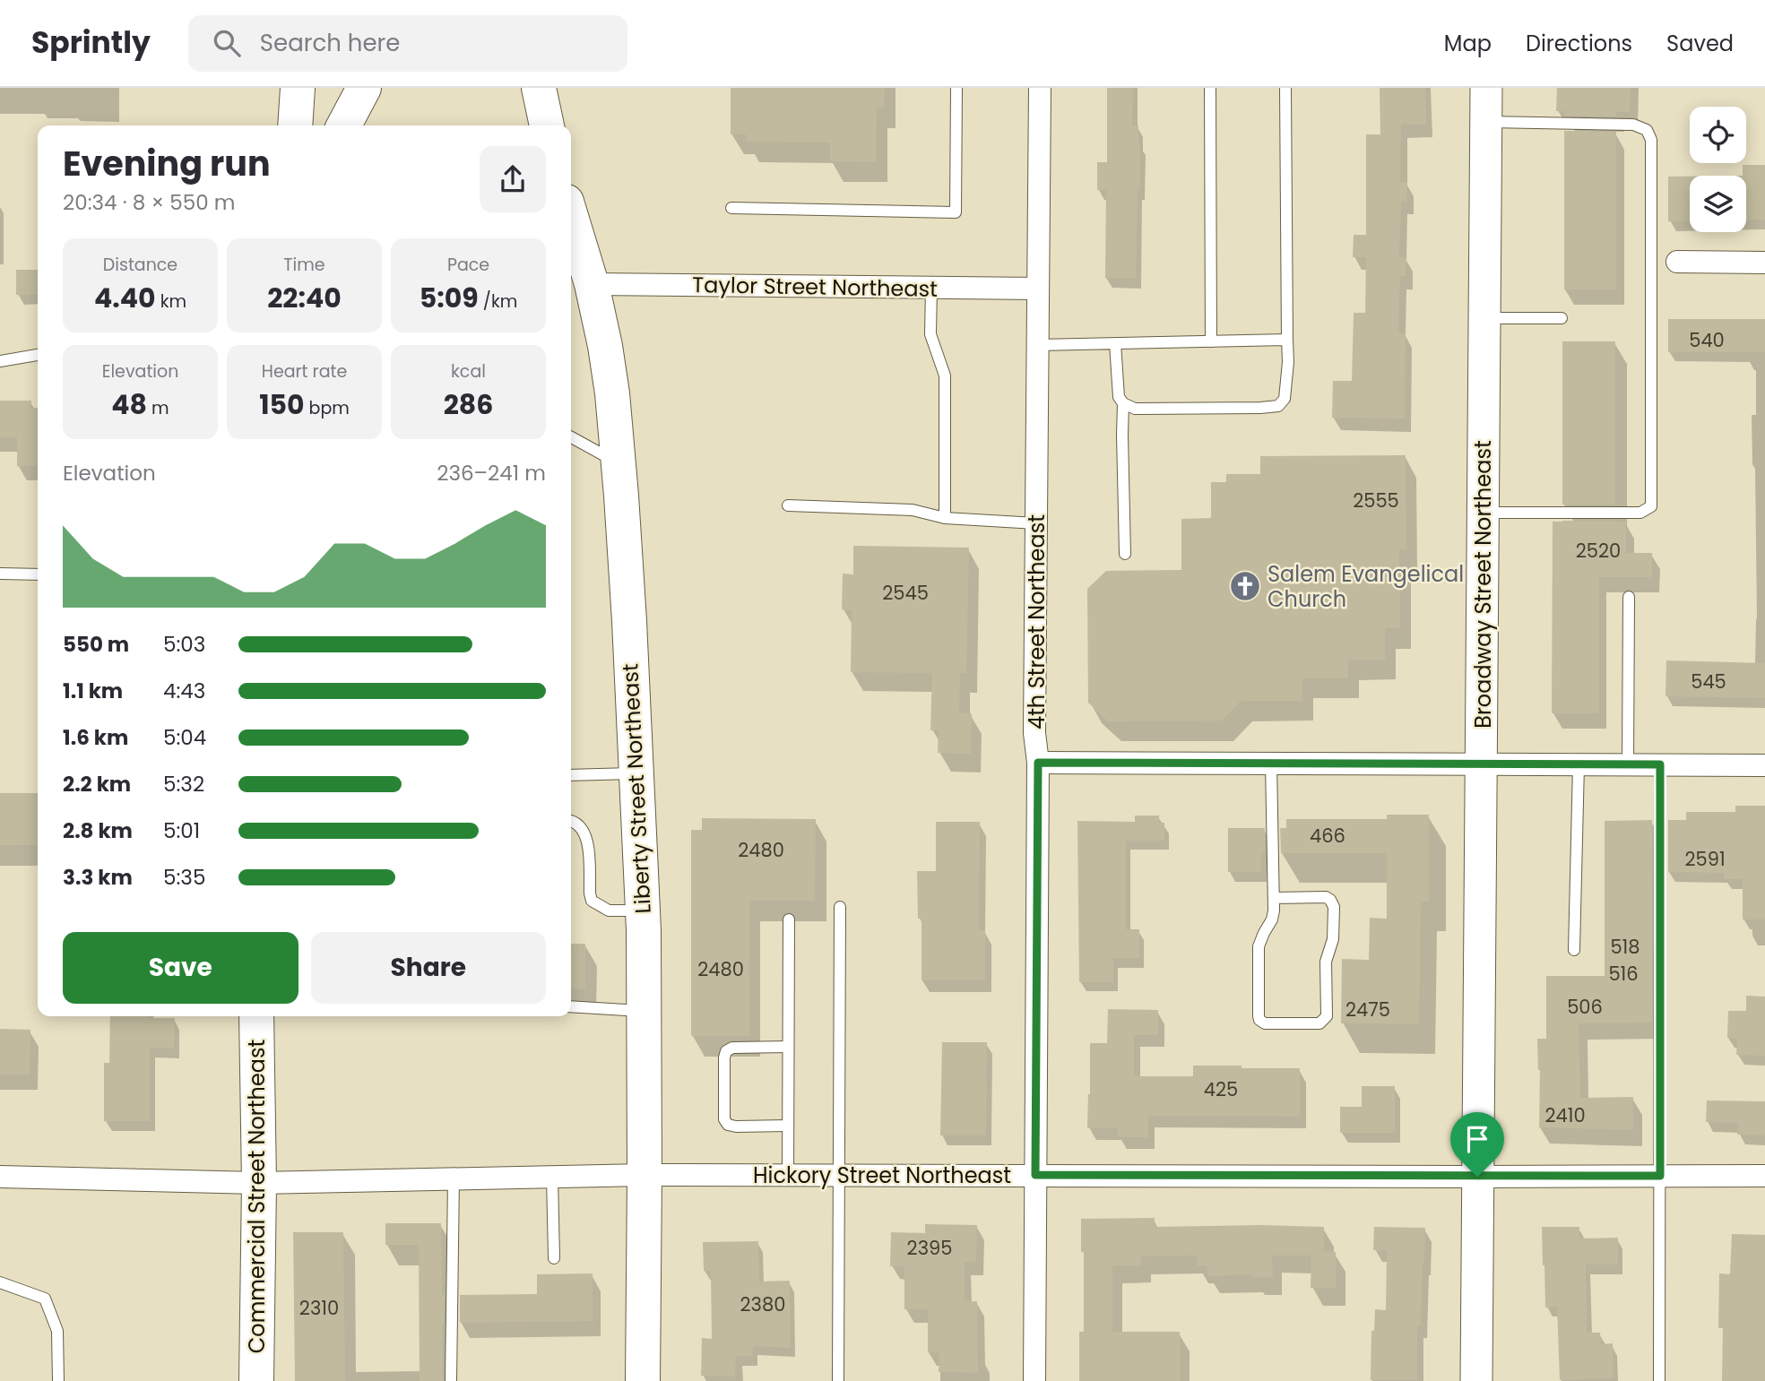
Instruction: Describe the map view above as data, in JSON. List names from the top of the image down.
{
  "streets": {
    "main road": ["Broadway Street Northeast", "Liberty Street Northeast", "Commercial Street Northeast"],
    "street": ["Taylor Street Northeast", "4th Street Northeast", "Hickory Street Northeast"]
  },
  "crossings": [
    ["Taylor Street Northeast", "4th Street Northeast"],
    ["Taylor Street Northeast", "Liberty Street Northeast"],
    ["Broadway Street Northeast", "Hickory Street Northeast"],
    ["4th Street Northeast", "Hickory Street Northeast"],
    ["Liberty Street Northeast", "Hickory Street Northeast"],
    ["Hickory Street Northeast", "Commercial Street Northeast"]
  ],
  "places": {
    "church": ["Salem Evangelical Church"]
  },
  "house_numbers": [
    "540",
    "2555",
    "2520",
    "2545",
    "545",
    "466",
    "2480",
    "2591",
    "518",
    "2480",
    "516",
    "506",
    "2475",
    "425",
    "2410",
    "2395",
    "2380",
    "2310"
  ],
  "page": {
    "header": "Sprintly",
    "search": "Search here",
    "nav": ["Map", "Directions", "Saved"],
    "heading": ["Evening run", "20:34 · 8 × 550 m"],
    "stats": [
      ["Distance", "4.40 km"],
      ["Time", "22:40"],
      ["Pace", "5:09 /km"],
      ["Elevation", "48 m"],
      ["Heart rate", "150 bpm"],
      ["kcal", "286"]
    ],
    "chart": ["Elevation", "236–241 m"],
    "list": [
      {
        "name": "550 m",
        "note": "5:03"
      },
      {
        "name": "1.1 km",
        "note": "4:43"
      },
      {
        "name": "1.6 km",
        "note": "5:04"
      },
      {
        "name": "2.2 km",
        "note": "5:32"
      },
      {
        "name": "2.8 km",
        "note": "5:01"
      },
      {
        "name": "3.3 km",
        "note": "5:35"
      }
    ],
    "buttons": ["Save", "Share"]
  }
}
